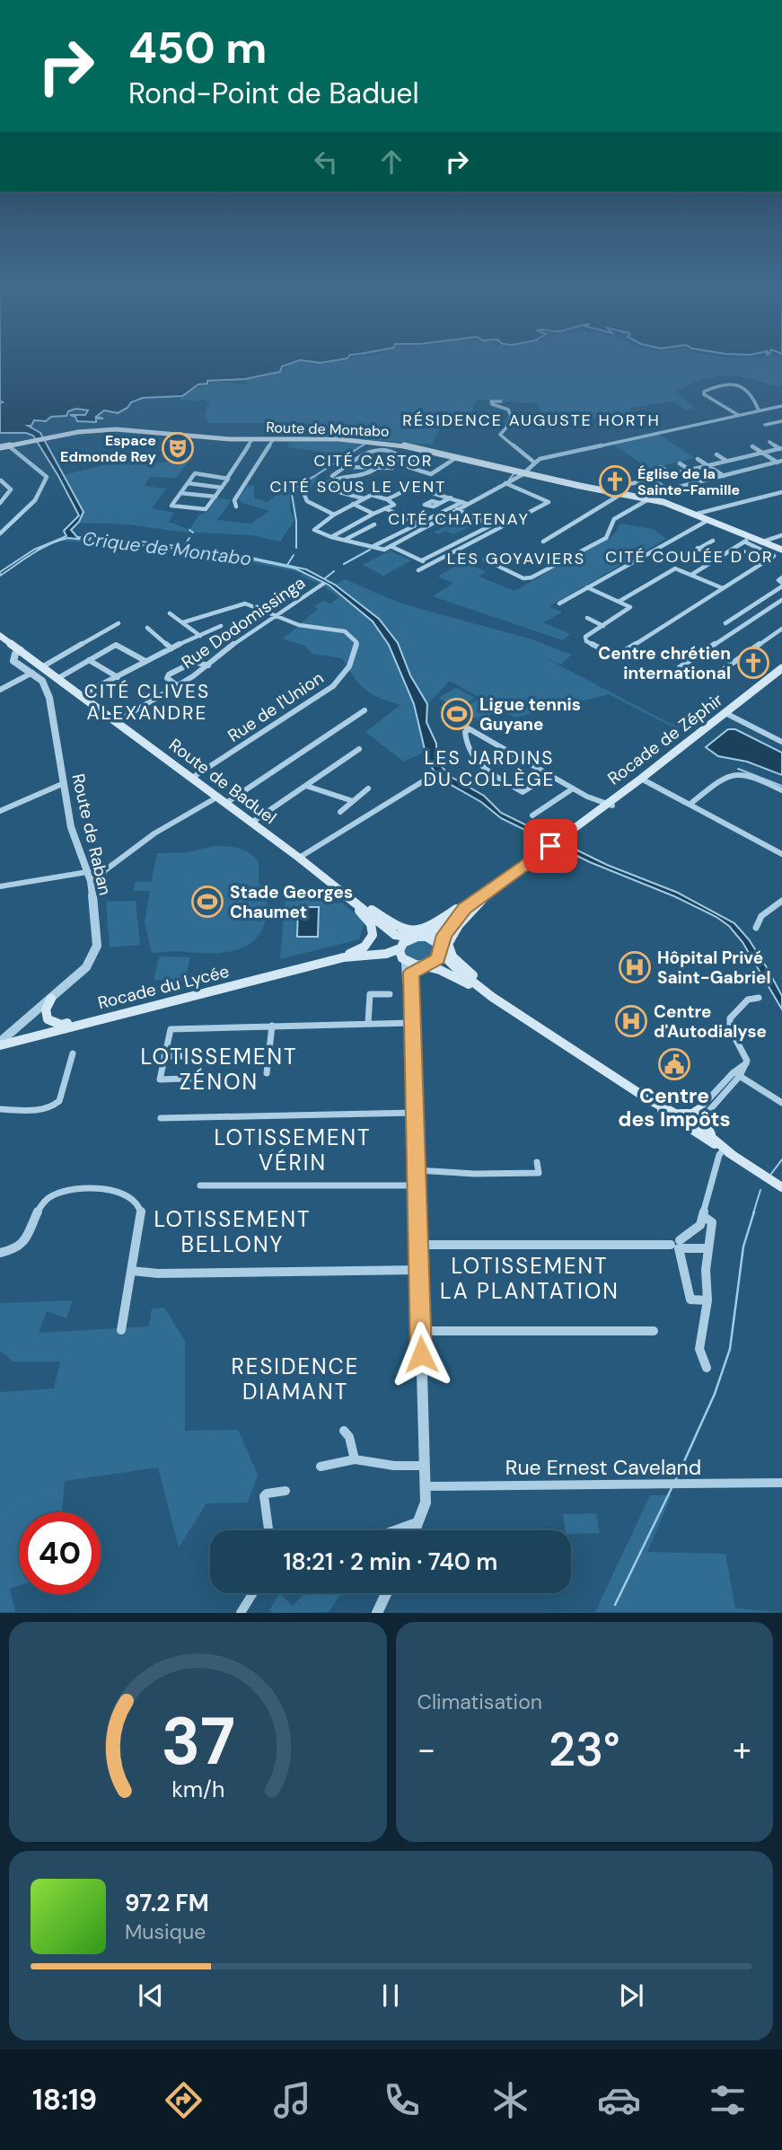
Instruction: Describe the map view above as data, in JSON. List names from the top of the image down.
{
  "streets": {
    "main road": [
      "Route de Montabo",
      "Rocade de Zéphir",
      "Route de Baduel",
      "Rocade du Lycée"
    ],
    "street": [
      "Rue Dodomissinga",
      "Rue de l'Union",
      "Route de Raban",
      "Rue Ernest Caveland"
    ]
  },
  "crossings": [
    ["Rue Dodomissinga", "Rue de l'Union"],
    ["Rue Dodomissinga", "Route de Baduel"],
    ["Rue de l'Union", "Route de Baduel"],
    ["Rocade de Zéphir", "Route de Baduel"],
    ["Rocade de Zéphir", "Rocade du Lycée"],
    ["Route de Baduel", "Route de Raban"],
    ["Route de Baduel", "Rocade du Lycée"],
    ["Route de Raban", "Rocade du Lycée"]
  ],
  "districts": [
    "RÉSIDENCE AUGUSTE HORTH",
    "CITÉ CASTOR",
    "CITÉ SOUS LE VENT",
    "CITÉ CHATENAY",
    "CITÉ COULÉE D'OR",
    "LES GOYAVIERS",
    "CITÉ CLIVES ALEXANDRE",
    "LES JARDINS DU COLLÈGE",
    "LOTISSEMENT ZÉNON",
    "LOTISSEMENT VÉRIN",
    "LOTISSEMENT BELLONY",
    "LOTISSEMENT LA PLANTATION",
    "RESIDENCE DIAMANT"
  ],
  "water": ["Crique de Montabo"],
  "places": {
    "theatre": ["Espace Edmonde Rey"],
    "church": ["Église de la Sainte-Famille", "Centre chrétien international"],
    "sports": ["Ligue tennis Guyane", "Stade Georges Chaumet"],
    "hospital": ["Hôpital Privé Saint-Gabriel", "Centre d'Autodialyse"],
    "public building": ["Centre des Impôts"]
  },
  "page": {
    "turn": ["450 m", "Rond-Point de Baduel"],
    "limit": "40",
    "trip": "18:21 · 2 min · 740 m",
    "tile": "Climatisation",
    "heat": ["−", "23°", "+"],
    "song": ["97.2 FM", "Musique"],
    "tabs": "18:19",
    "gauge": ["37", "km/h"]
  }
}
